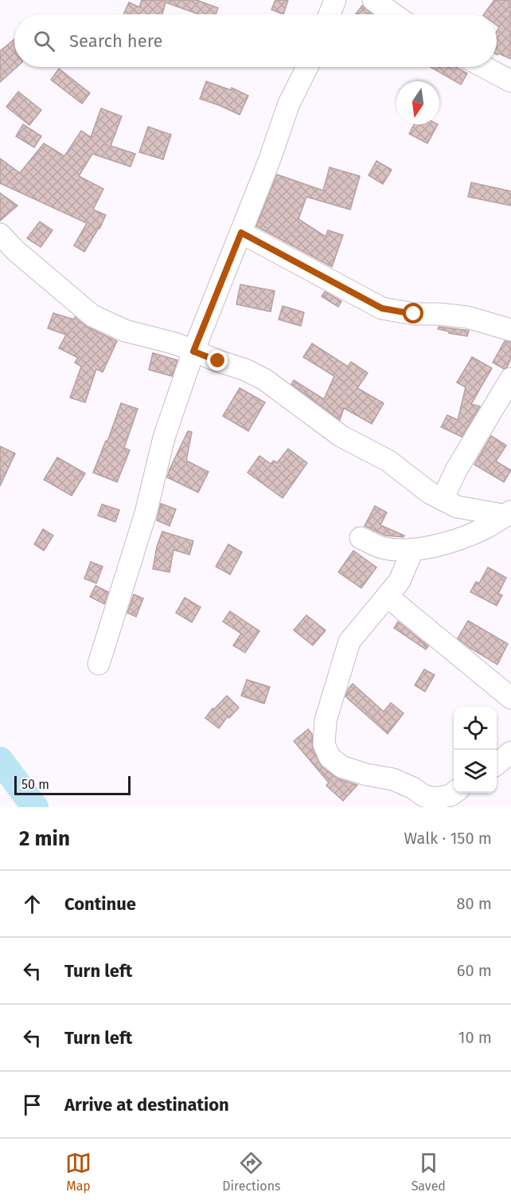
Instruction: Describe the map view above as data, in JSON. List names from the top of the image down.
{
  "scale_bar": "50 m",
  "north": "bottom",
  "page": {
    "search": "Search here",
    "scale": "50 m",
    "heading": ["2 min", "Walk · 150 m"],
    "list": [
      ["Continue", "80 m"],
      ["Turn left", "60 m"],
      ["Turn left", "10 m"],
      "Arrive at destination"
    ],
    "nav": ["Map", "Directions", "Saved"]
  }
}
